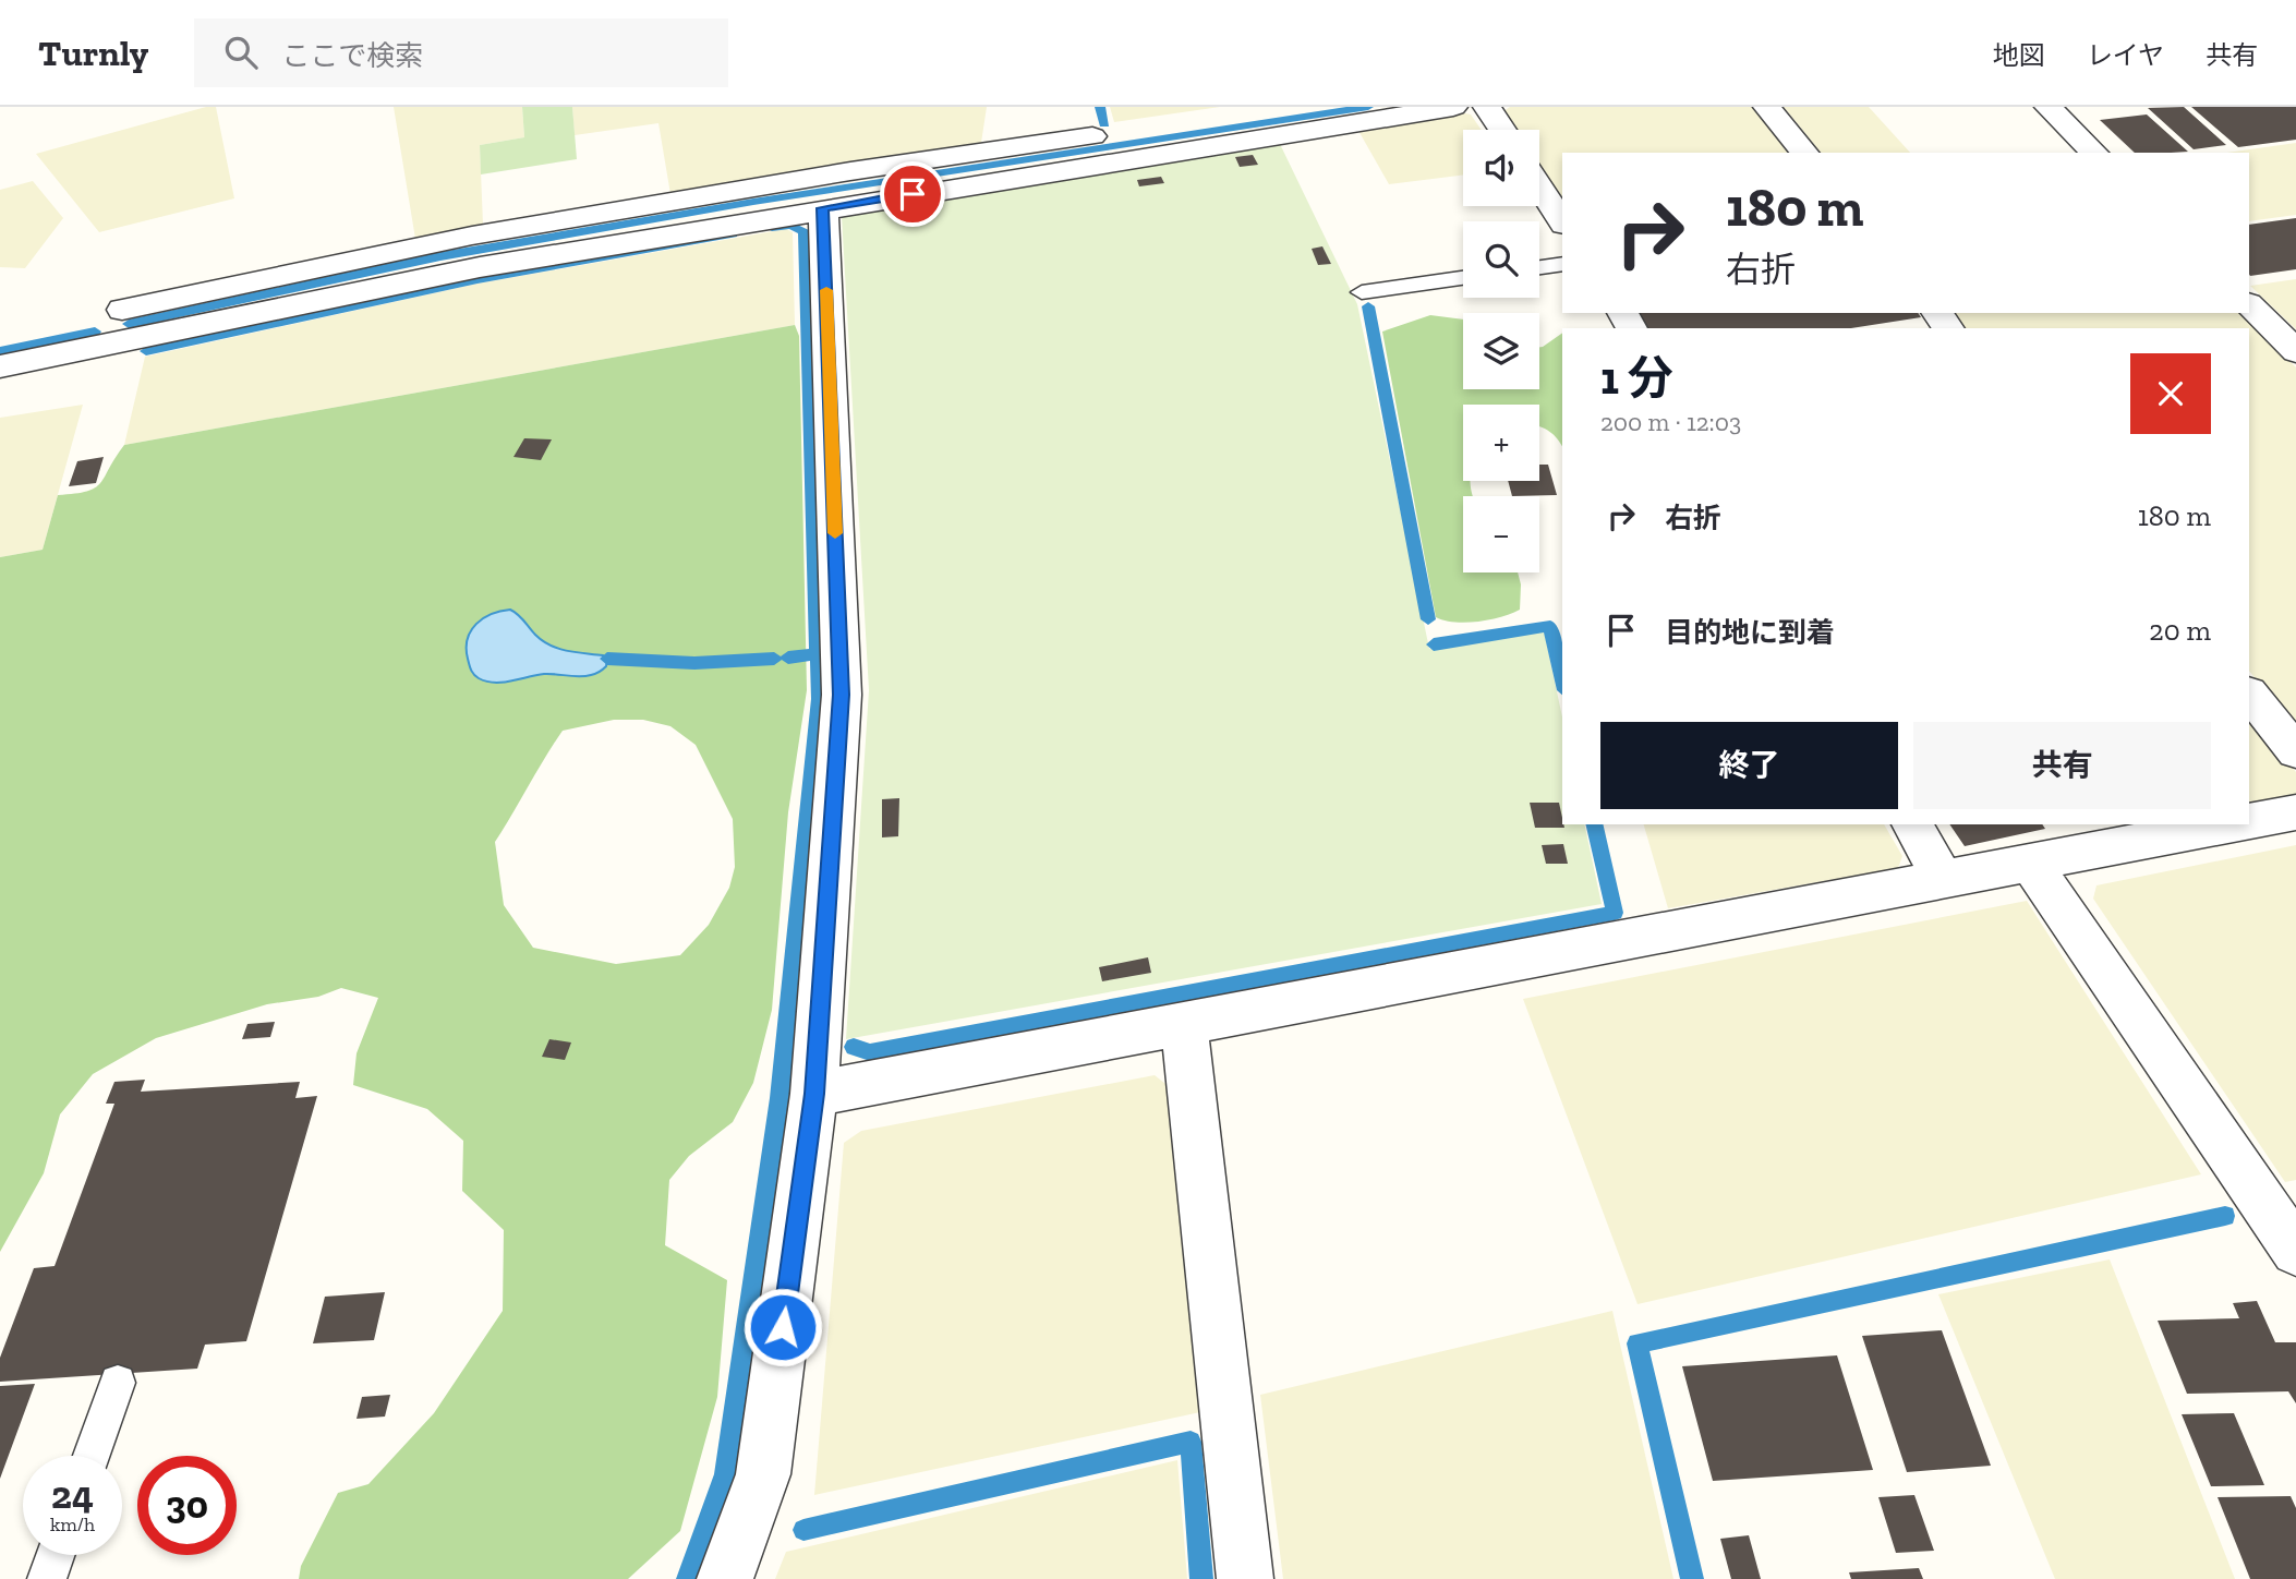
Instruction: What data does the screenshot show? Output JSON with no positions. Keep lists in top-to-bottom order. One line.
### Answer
{"page":{"header":"Turnly","search":"ここで検索","nav":["地図","レイヤ","共有"],"map_buttons":["+","−"],"turn":["180 m","右折"],"heading":["1 分","200 m · 12:03"],"list":[{"name":"右折","value":"180 m"},{"name":"目的地に到着","value":"20 m"}],"buttons":["終了","共有"],"speed":"24 km/h","limit":"30"}}
